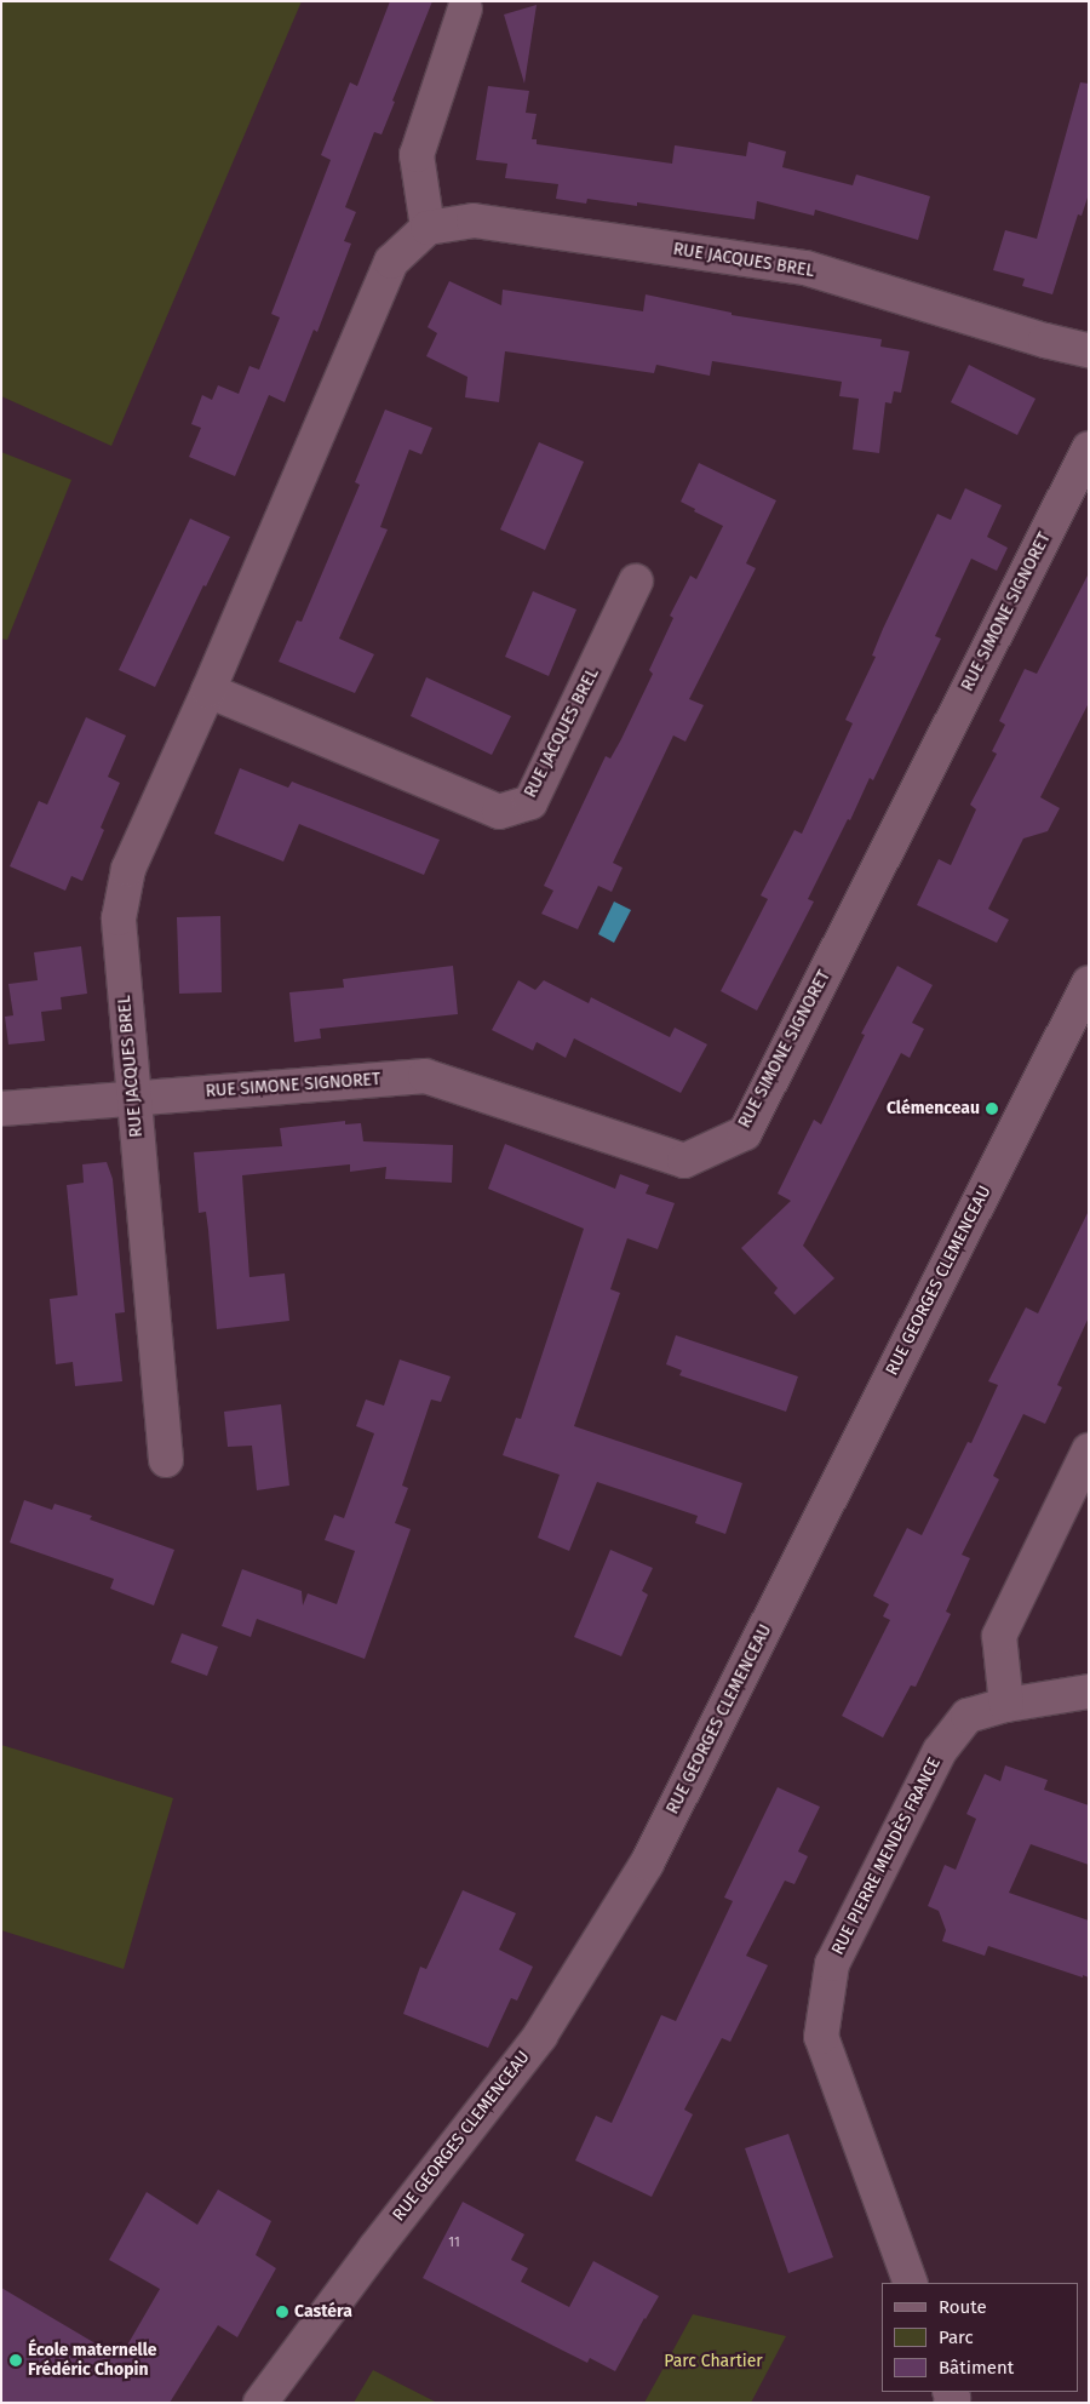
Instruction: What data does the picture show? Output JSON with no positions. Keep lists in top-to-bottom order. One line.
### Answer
{"streets":{"street":["RUE JACQUES BREL","RUE SIMONE SIGNORET","RUE GEORGES CLEMENCEAU","RUE PIERRE MENDÈS FRANCE"]},"crossings":[["RUE JACQUES BREL","RUE SIMONE SIGNORET"]],"parks":["Parc Chartier"],"places":["Clémenceau","Castéra","École maternelle Frédéric Chopin"],"house_numbers":["11"],"legend":["Route","Parc","Bâtiment"]}
